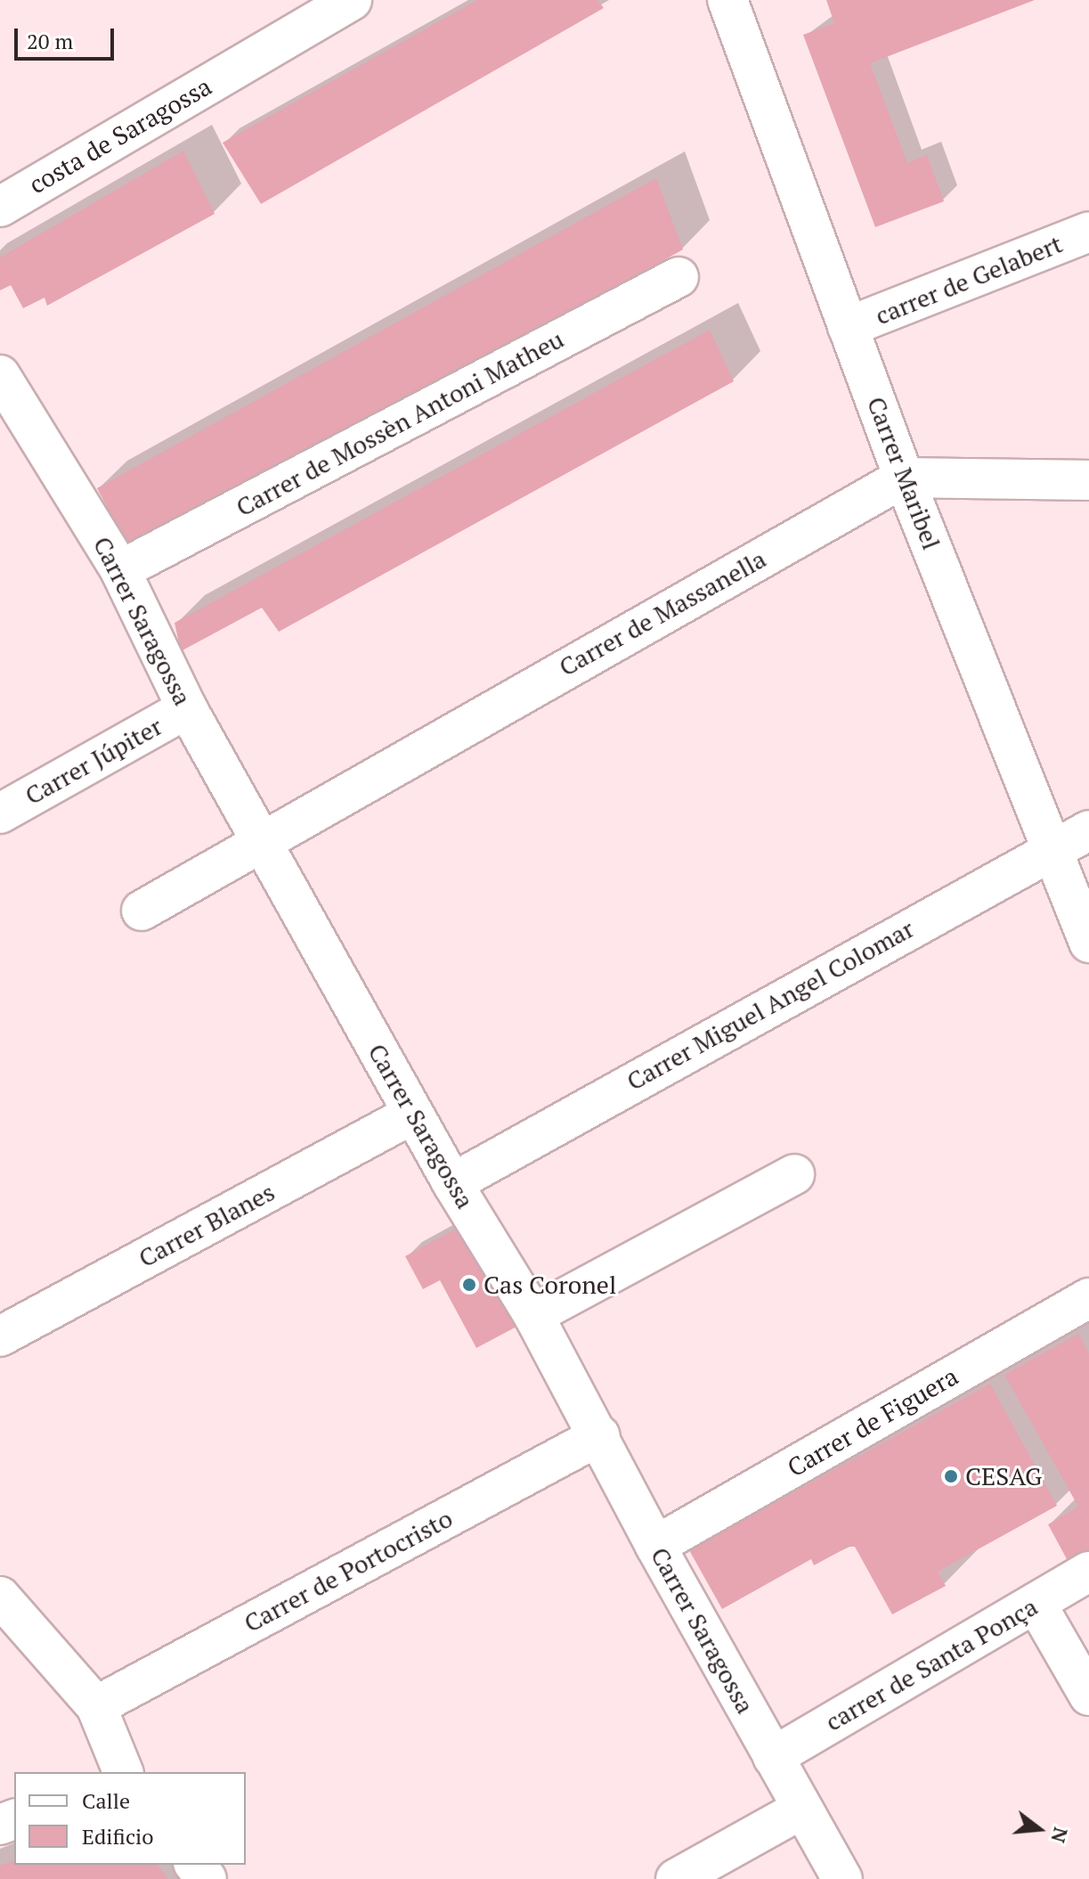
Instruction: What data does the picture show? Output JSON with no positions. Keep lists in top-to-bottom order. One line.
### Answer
{"streets":{"street":["costa de Saragossa","carrer de Gelabert","Carrer de Mossèn Antoni Matheu","Carrer Maribel","Carrer de Massanella","Carrer Saragossa","Carrer Júpiter","Carrer Miguel Angel Colomar","Carrer Blanes","Carrer de Figuera","Carrer de Portocristo","carrer de Santa Ponça"]},"crossings":[["carrer de Gelabert","Carrer Maribel"],["Carrer de Mossèn Antoni Matheu","Carrer Saragossa"],["Carrer Maribel","Carrer de Massanella"],["Carrer Maribel","Carrer Miguel Angel Colomar"],["Carrer de Massanella","Carrer Saragossa"],["Carrer Saragossa","Carrer Júpiter"],["Carrer Saragossa","Carrer Miguel Angel Colomar"],["Carrer Saragossa","Carrer Blanes"],["Carrer Saragossa","Carrer de Figuera"],["Carrer Saragossa","Carrer de Portocristo"],["Carrer Saragossa","carrer de Santa Ponça"]],"places":["Cas Coronel","CESAG"],"legend":["Calle","Edificio"],"scale_bar":"20 m","north":"right"}
